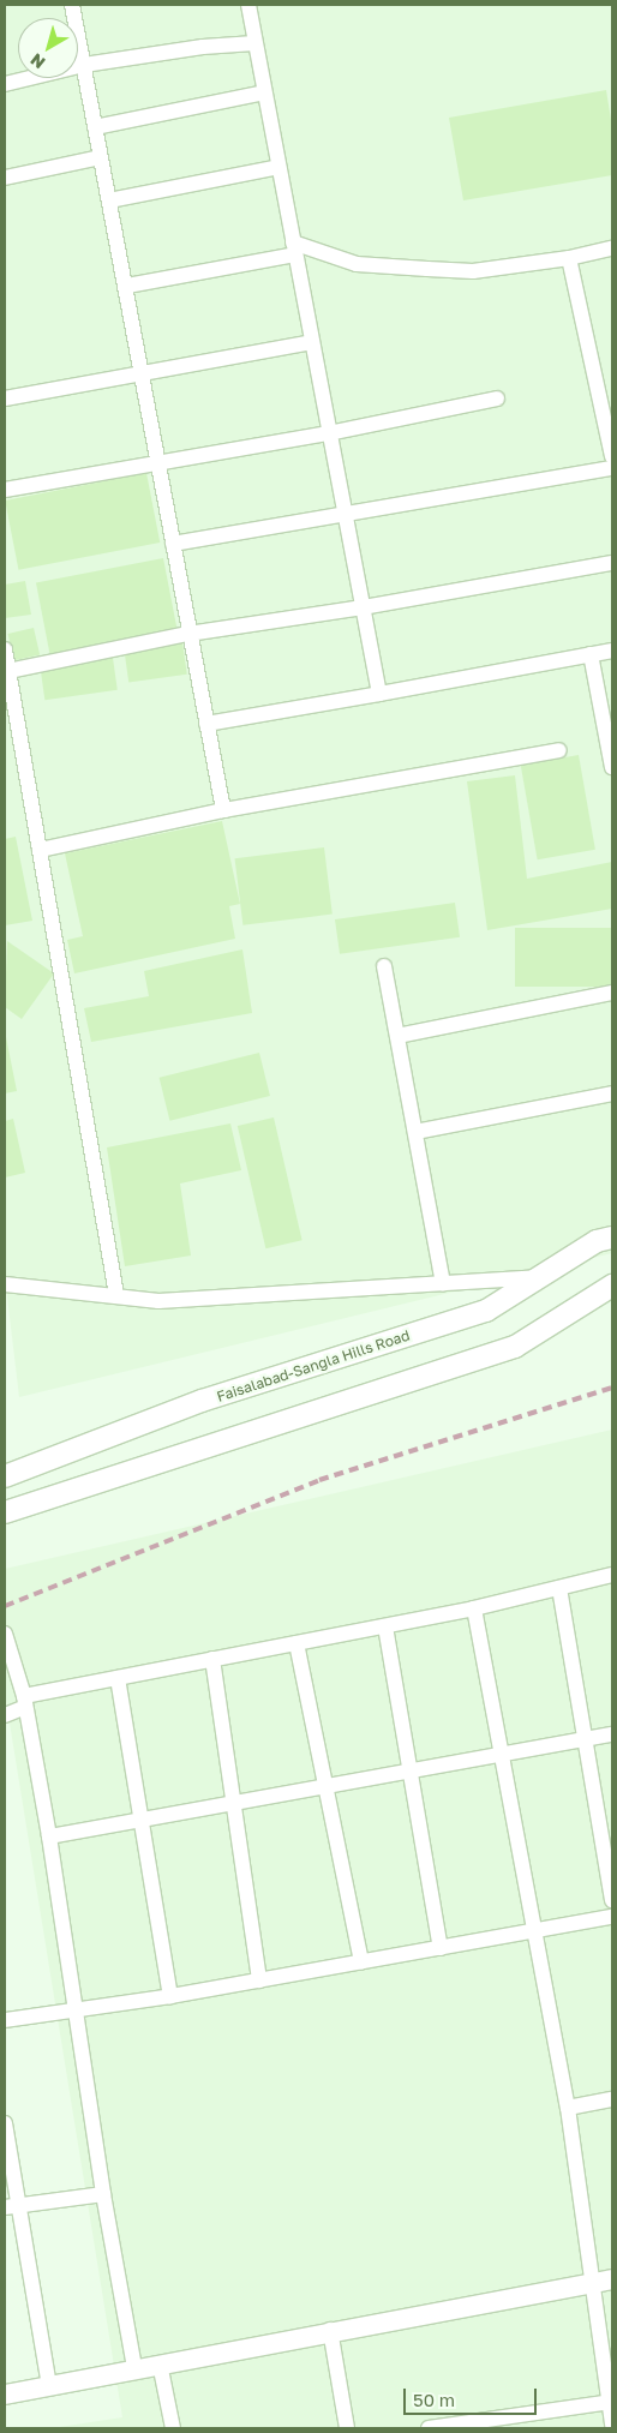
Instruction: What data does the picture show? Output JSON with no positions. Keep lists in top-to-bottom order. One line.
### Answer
{"streets":{"main road":["Faisalabad-Sangla Hills Road"]},"scale_bar":"50 m","north":"bottom left"}
